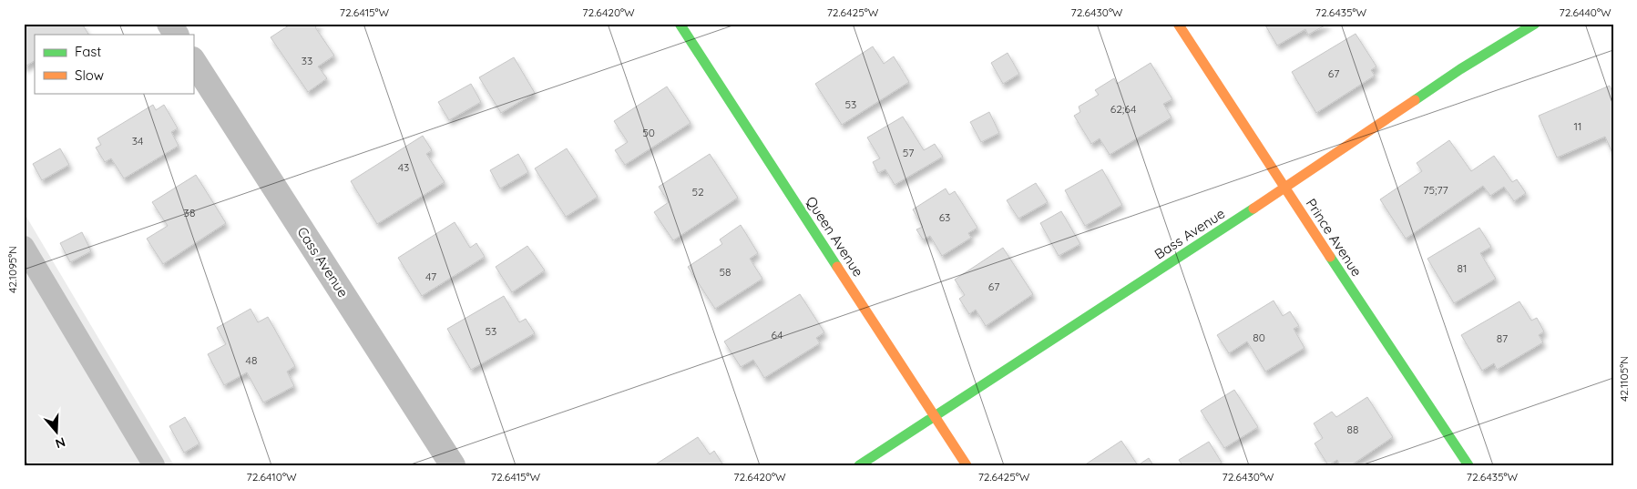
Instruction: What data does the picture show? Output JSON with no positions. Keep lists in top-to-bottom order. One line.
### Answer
{"streets":{"street":["Bass Avenue","Queen Avenue","Prince Avenue","Cass Avenue"]},"crossings":[["Bass Avenue","Queen Avenue"],["Bass Avenue","Prince Avenue"]],"house_numbers":["33","67","53","62;64","11","50","34","57","43","75;77","52","38","63","81","58","47","67","53","64","80","87","48","88"],"legend":["Fast","Slow"],"north":"bottom","coordinates":["72.6415°W","72.6420°W","72.6425°W","72.6430°W","72.6435°W","72.6440°W","42.1095°N","42.1105°N","72.6410°W"]}
